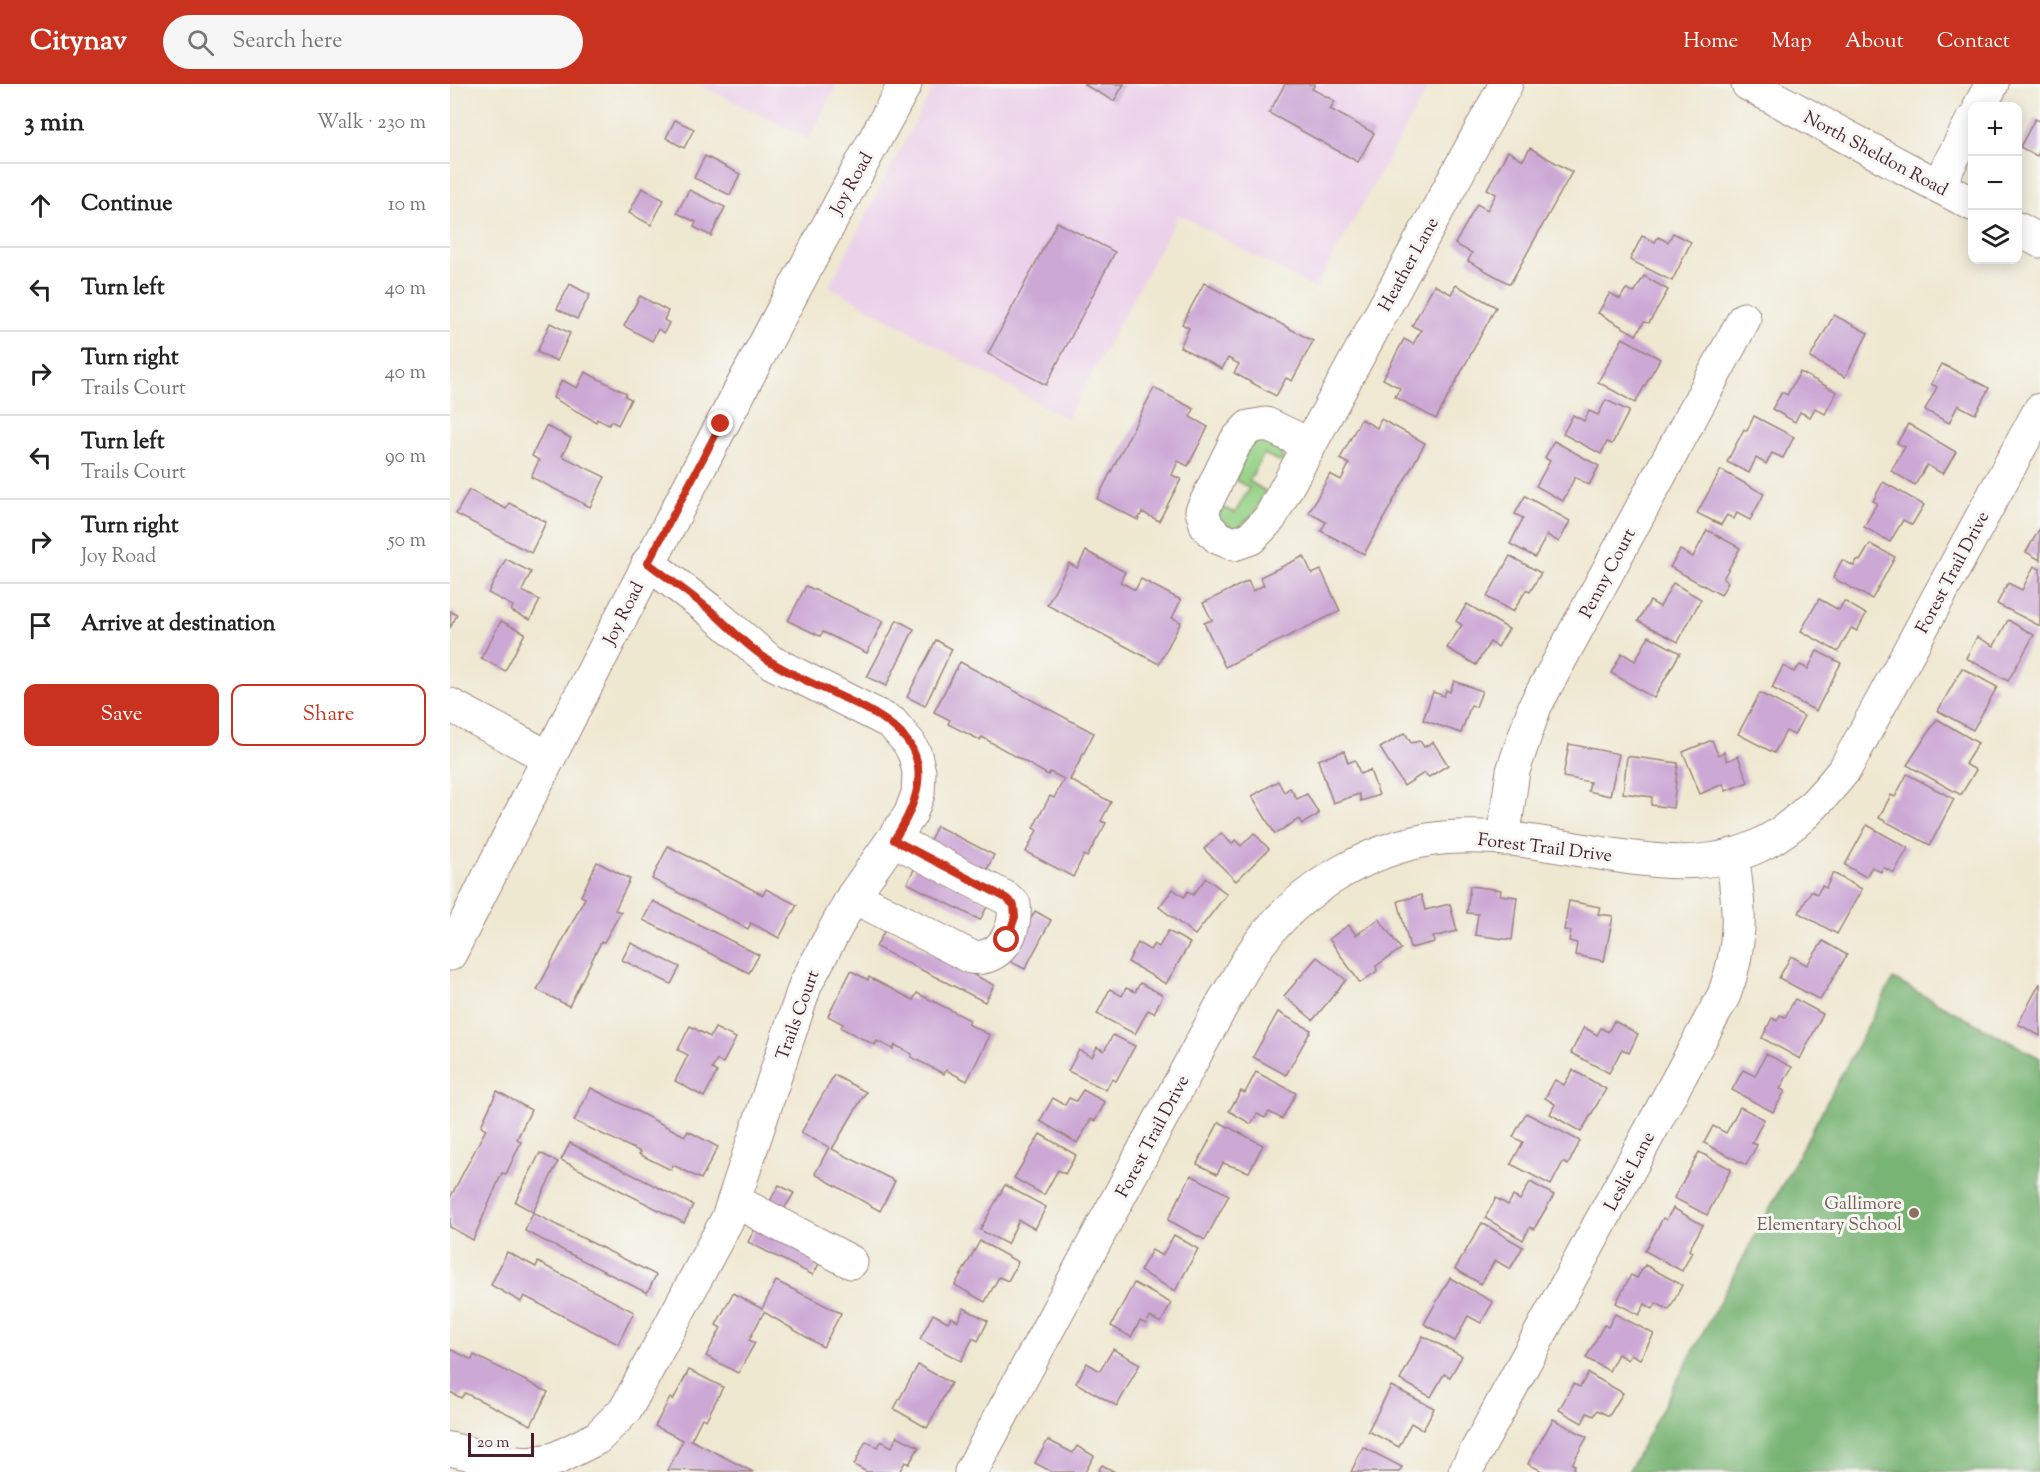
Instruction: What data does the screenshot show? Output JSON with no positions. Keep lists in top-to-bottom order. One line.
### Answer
{"streets":{"street":["North Sheldon Road","Joy Road","Heather Lane","Forest Trail Drive","Penny Court","Trails Court","Leslie Lane"]},"crossings":[["Joy Road","Trails Court"],["Forest Trail Drive","Penny Court"],["Forest Trail Drive","Leslie Lane"]],"places":["Gallimore Elementary School"],"scale_bar":"20 m","page":{"header":"Citynav","search":"Search here","nav":["Home","Map","About","Contact"],"heading":["3 min","Walk · 230 m"],"map_buttons":["+","−"],"list":[["Continue","10 m"],["Turn left","40 m"],["Turn right","Trails Court","40 m"],["Turn left","Trails Court","90 m"],["Turn right","Joy Road","50 m"],"Arrive at destination"],"buttons":["Save","Share"],"scale":"20 m"}}
